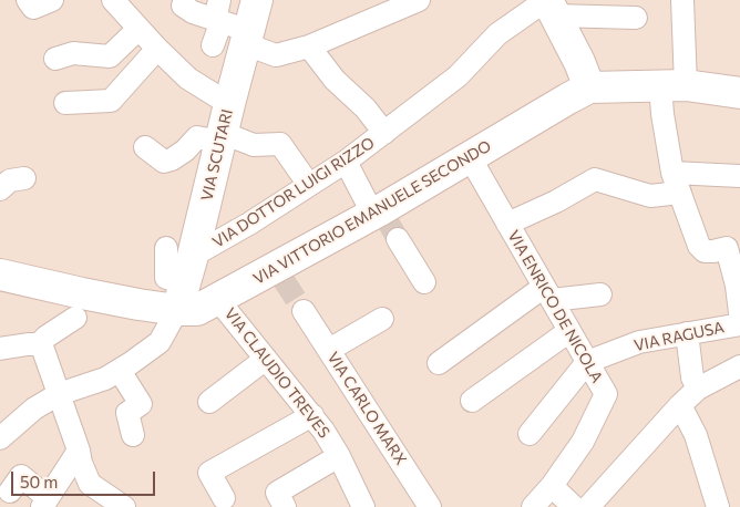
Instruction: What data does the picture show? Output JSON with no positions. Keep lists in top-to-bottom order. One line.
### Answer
{"streets":{"street":["VIA SCUTARI","VIA DOTTOR LUIGI RIZZO","VIA VITTORIO EMANUELE SECONDO","VIA ENRICO DE NICOLA","VIA RAGUSA","VIA CLAUDIO TREVES","VIA CARLO MARX"]},"crossings":[["VIA SCUTARI","VIA DOTTOR LUIGI RIZZO"],["VIA SCUTARI","VIA VITTORIO EMANUELE SECONDO"],["VIA DOTTOR LUIGI RIZZO","VIA VITTORIO EMANUELE SECONDO"],["VIA VITTORIO EMANUELE SECONDO","VIA ENRICO DE NICOLA"],["VIA VITTORIO EMANUELE SECONDO","VIA CLAUDIO TREVES"],["VIA ENRICO DE NICOLA","VIA RAGUSA"]],"scale_bar":"50 m"}
